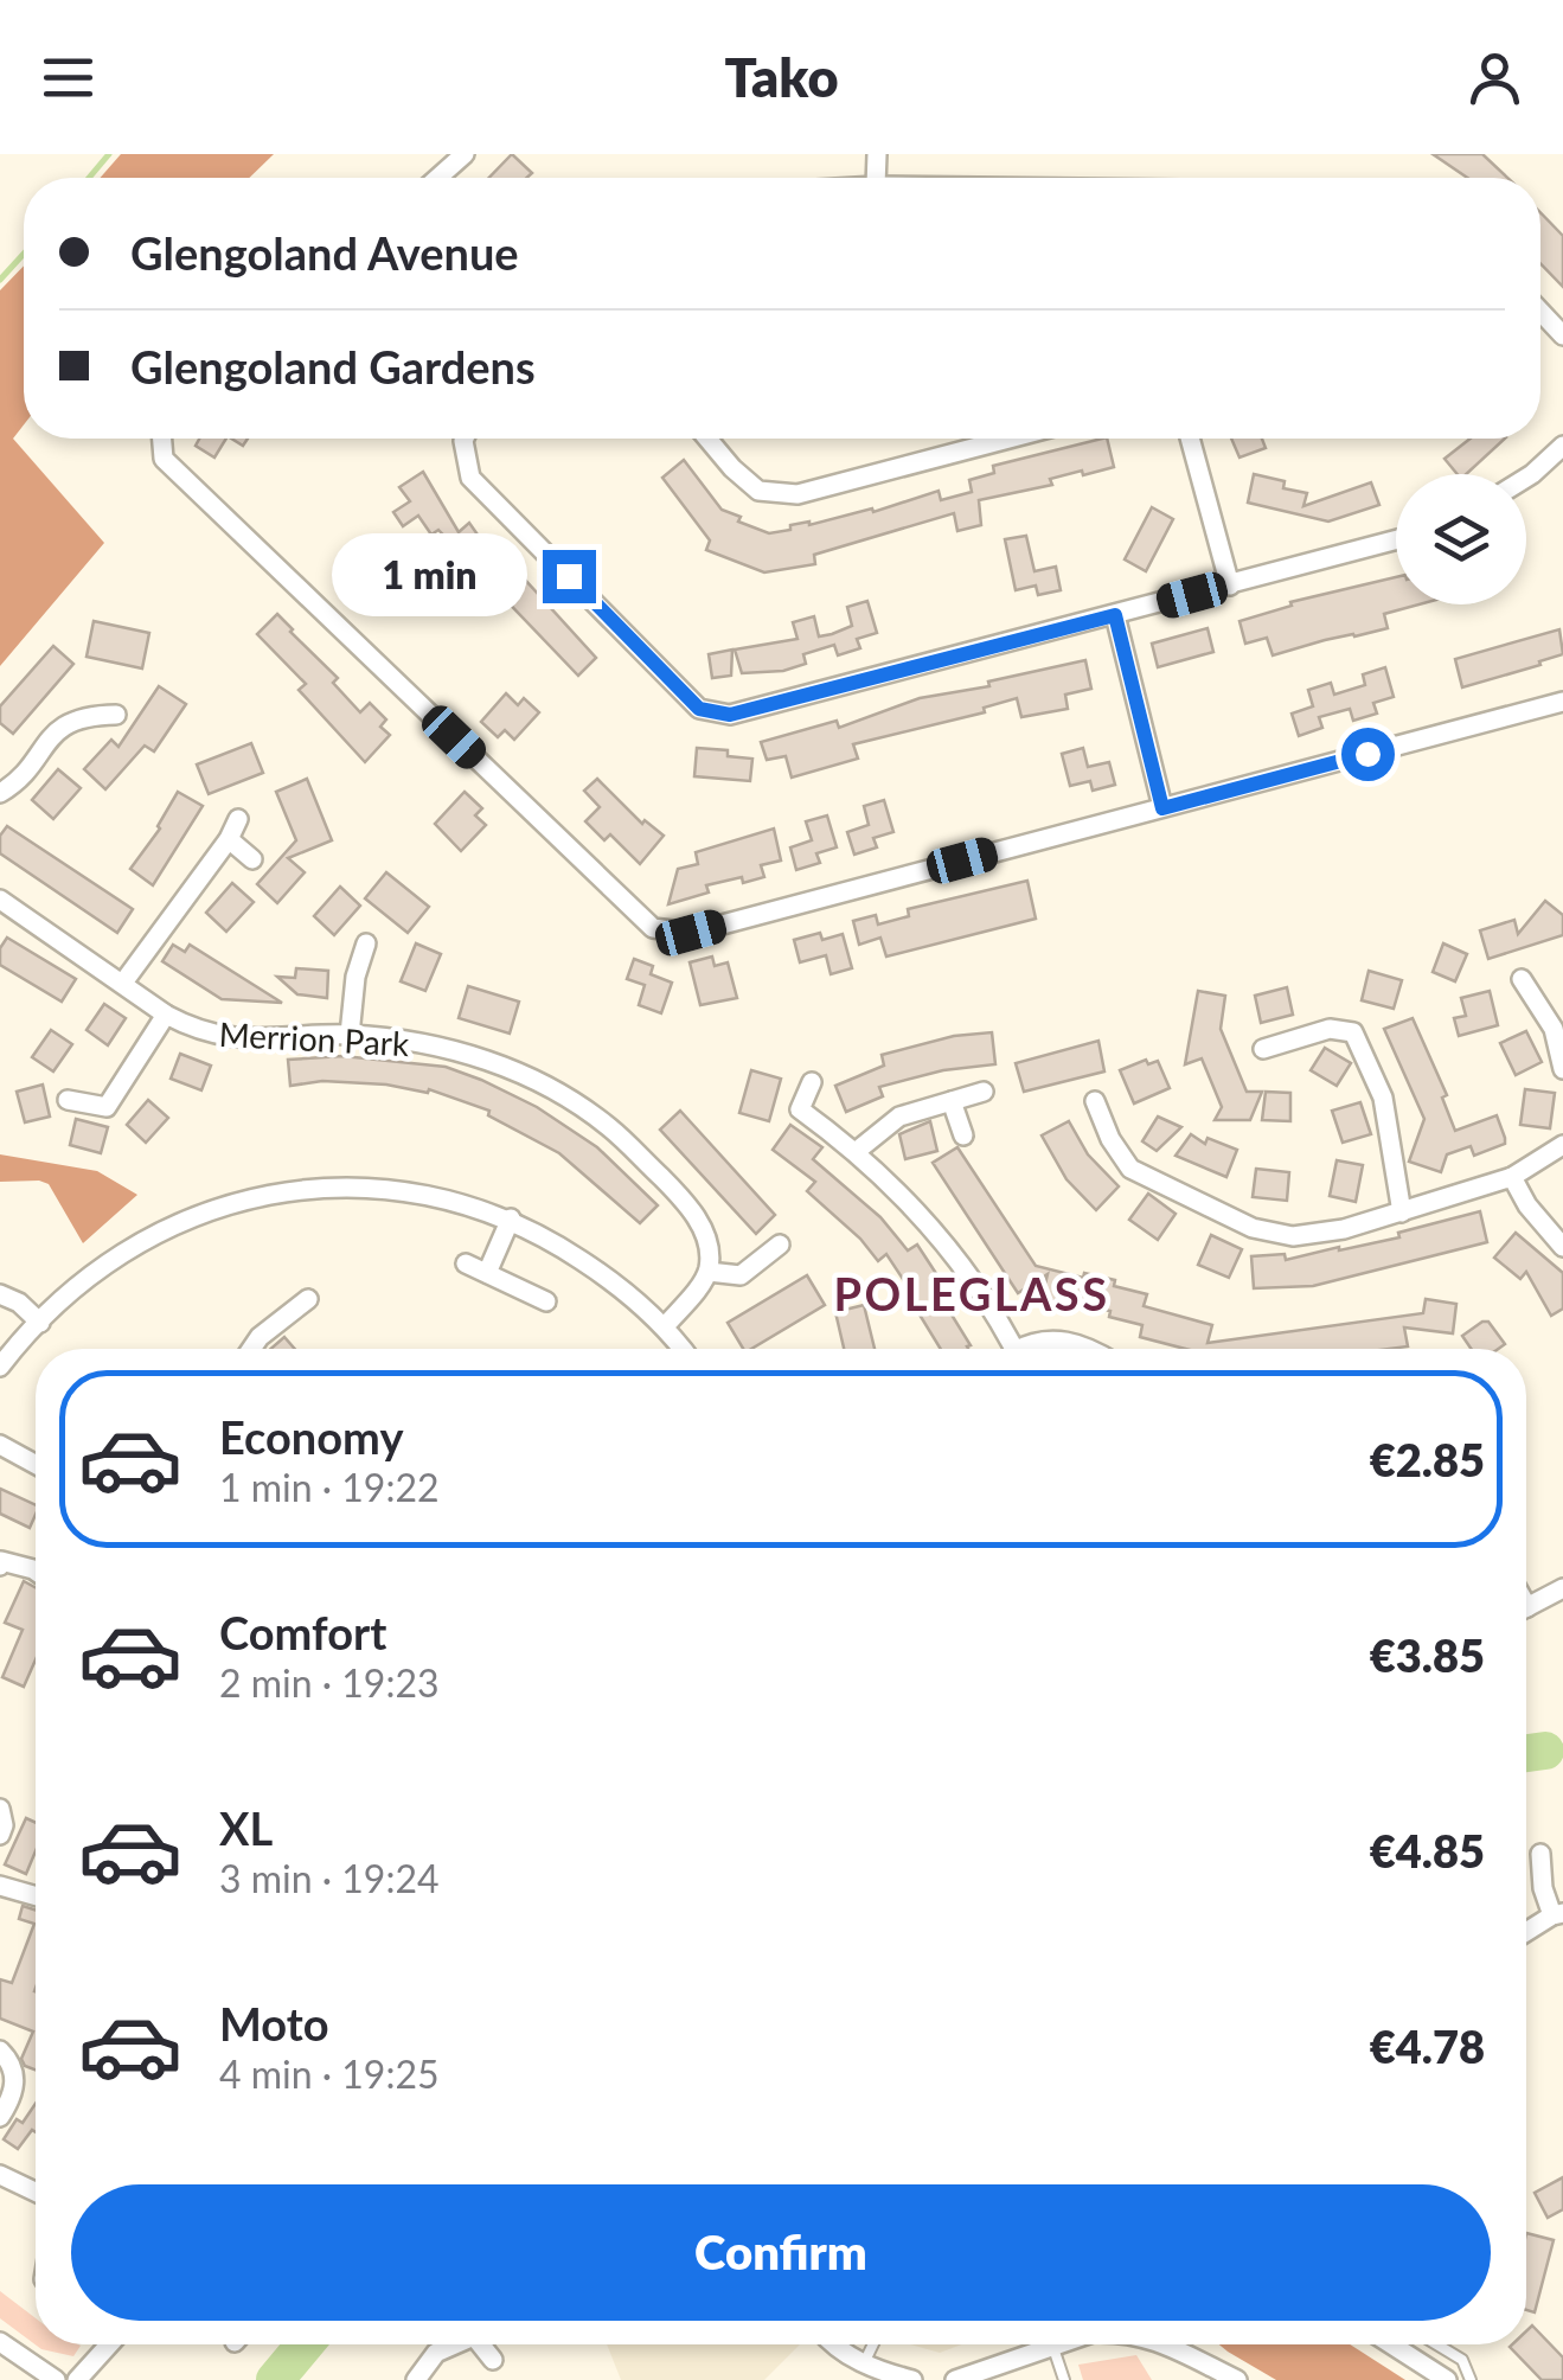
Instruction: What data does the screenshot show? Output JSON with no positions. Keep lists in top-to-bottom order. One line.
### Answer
{"streets":{"street":["Merrion Park"]},"districts":["POLEGLASS"],"page":{"header":"Tako","banner":["Glengoland Avenue","Glengoland Gardens"],"bubble":"1 min","list":[{"name":"Economy","note":"1 min · 19:22","value":"€2.85"},{"name":"Comfort","note":"2 min · 19:23","value":"€3.85"},{"name":"XL","note":"3 min · 19:24","value":"€4.85"},{"name":"Moto","note":"4 min · 19:25","value":"€4.78"}],"buttons":"Confirm"}}
